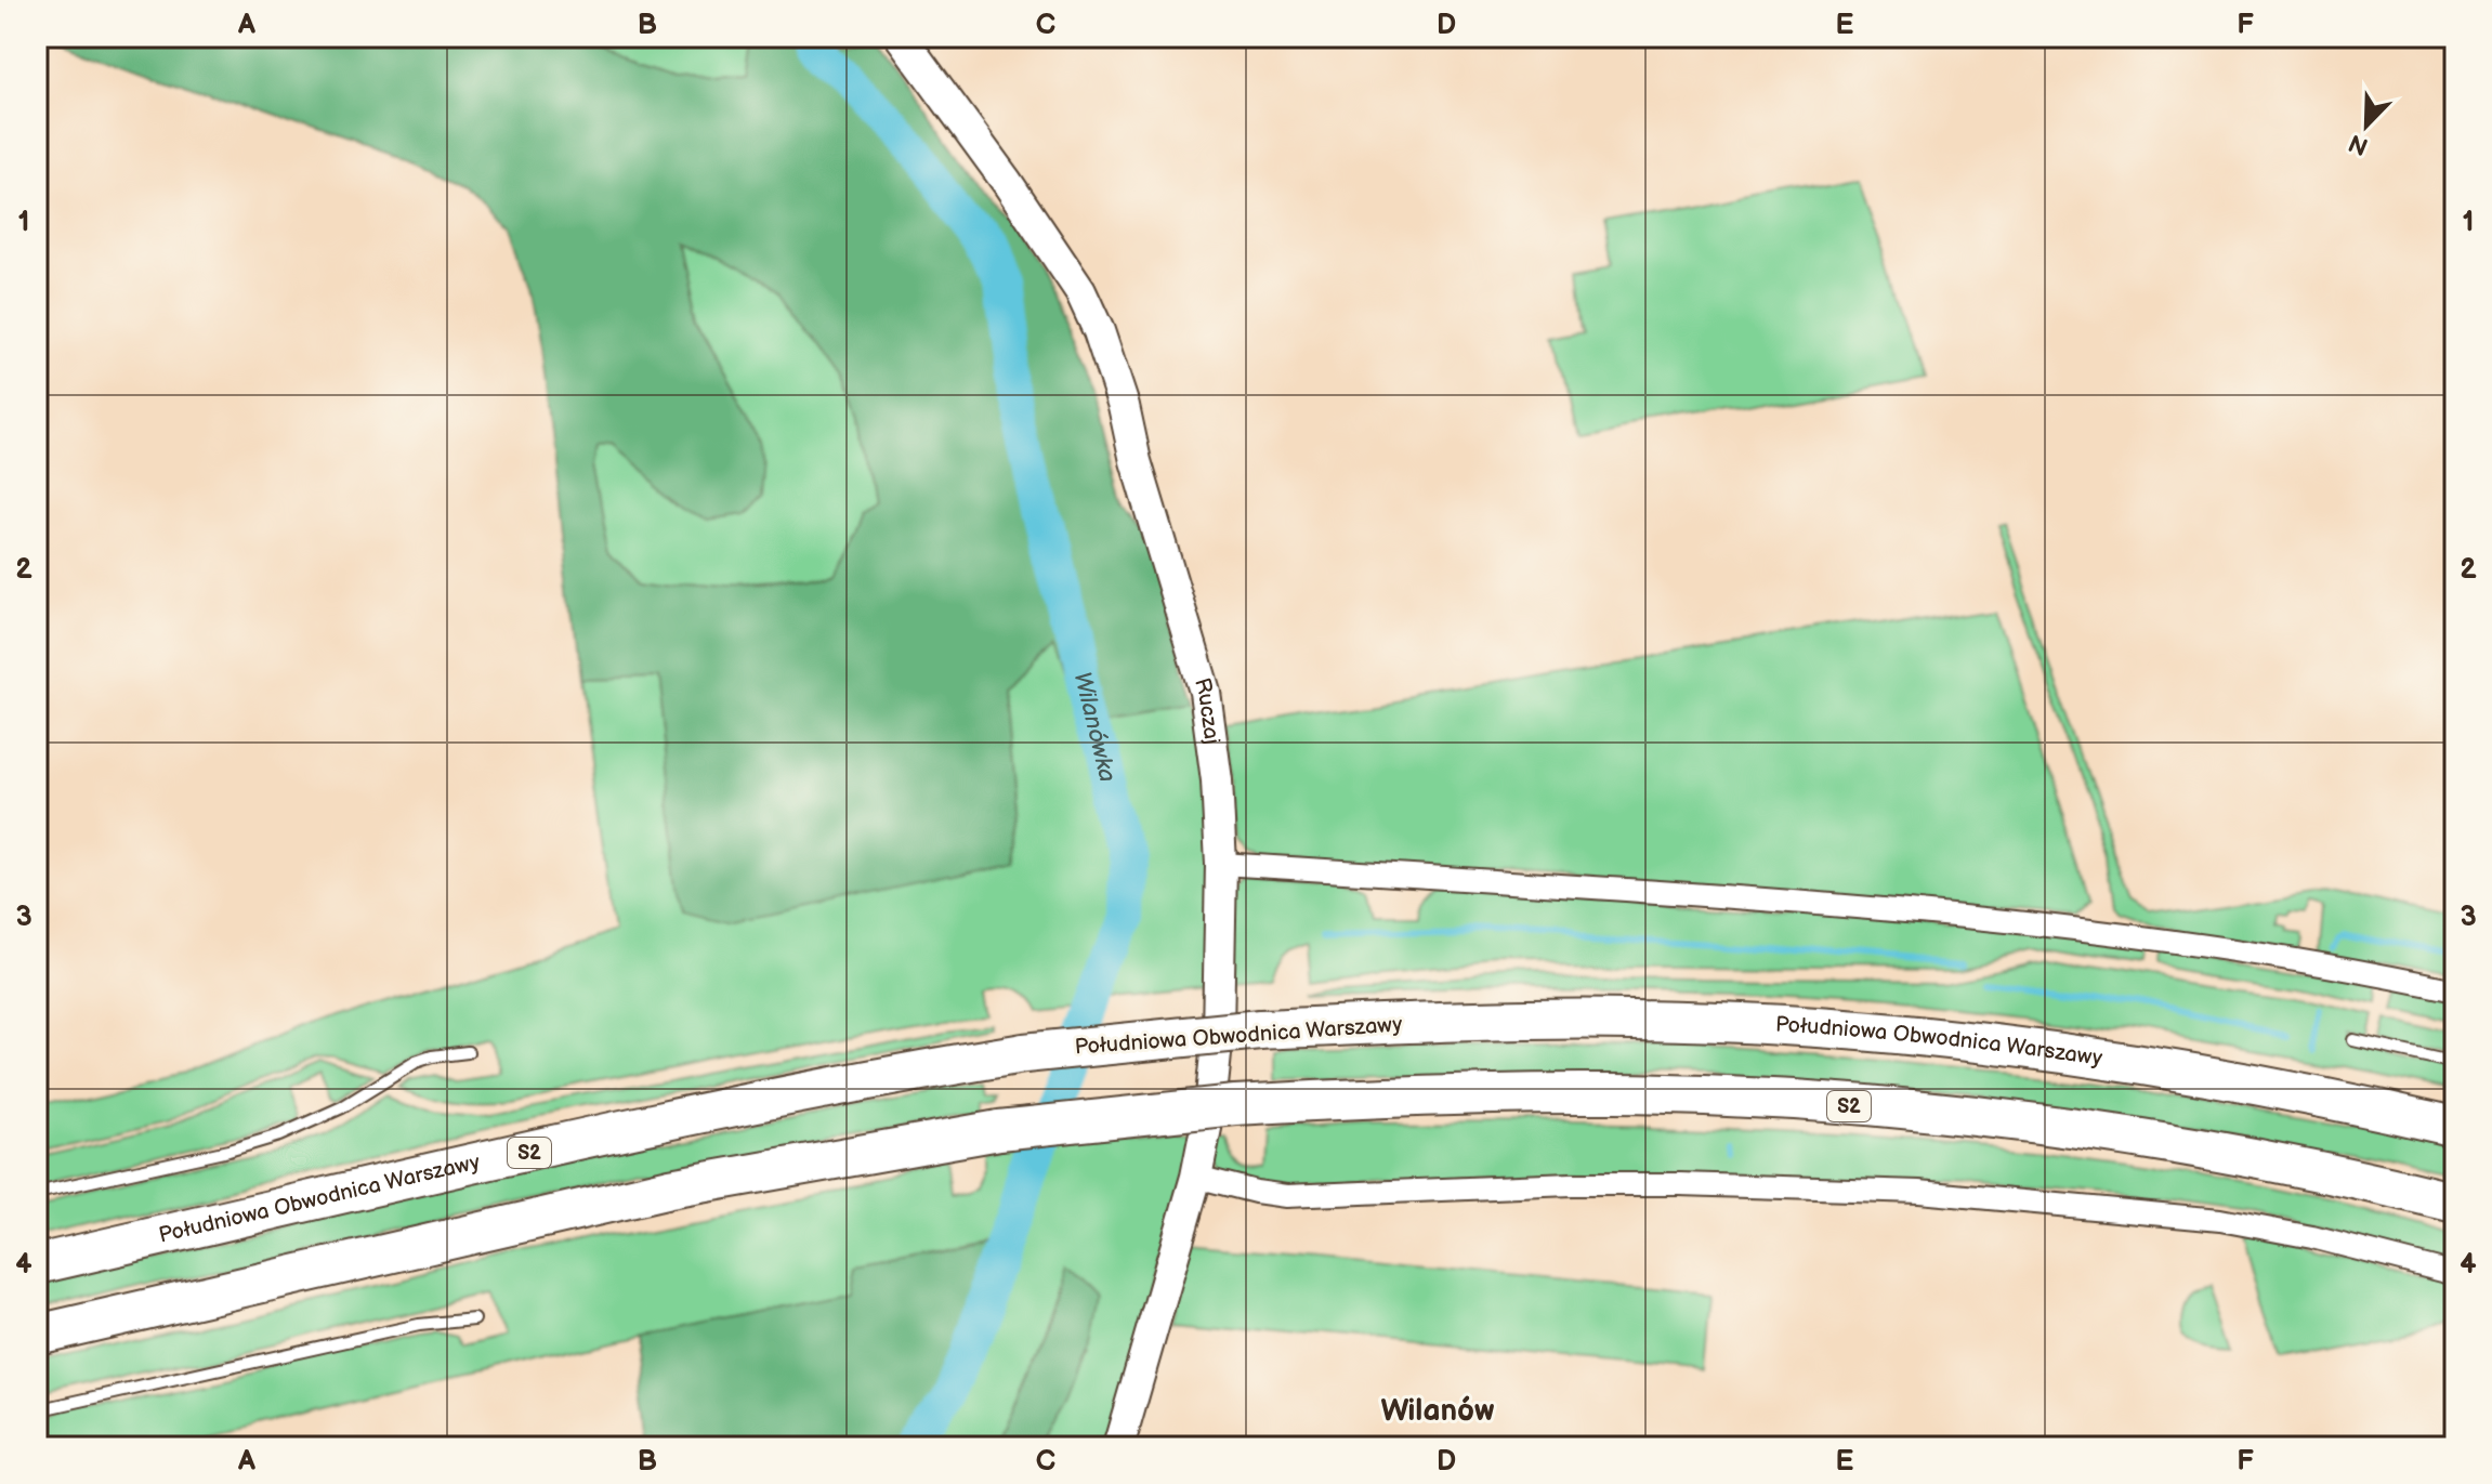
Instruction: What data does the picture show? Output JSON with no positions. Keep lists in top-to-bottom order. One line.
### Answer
{"streets":{"highway":["Południowa Obwodnica Warszawy","S2"],"street":["Ruczaj"]},"districts":["Wilanów"],"water":["Wilanówka"],"north":"bottom left","grid":{"columns":["A","B","C","D","E","F"],"rows":["1","2","3","4"]}}
